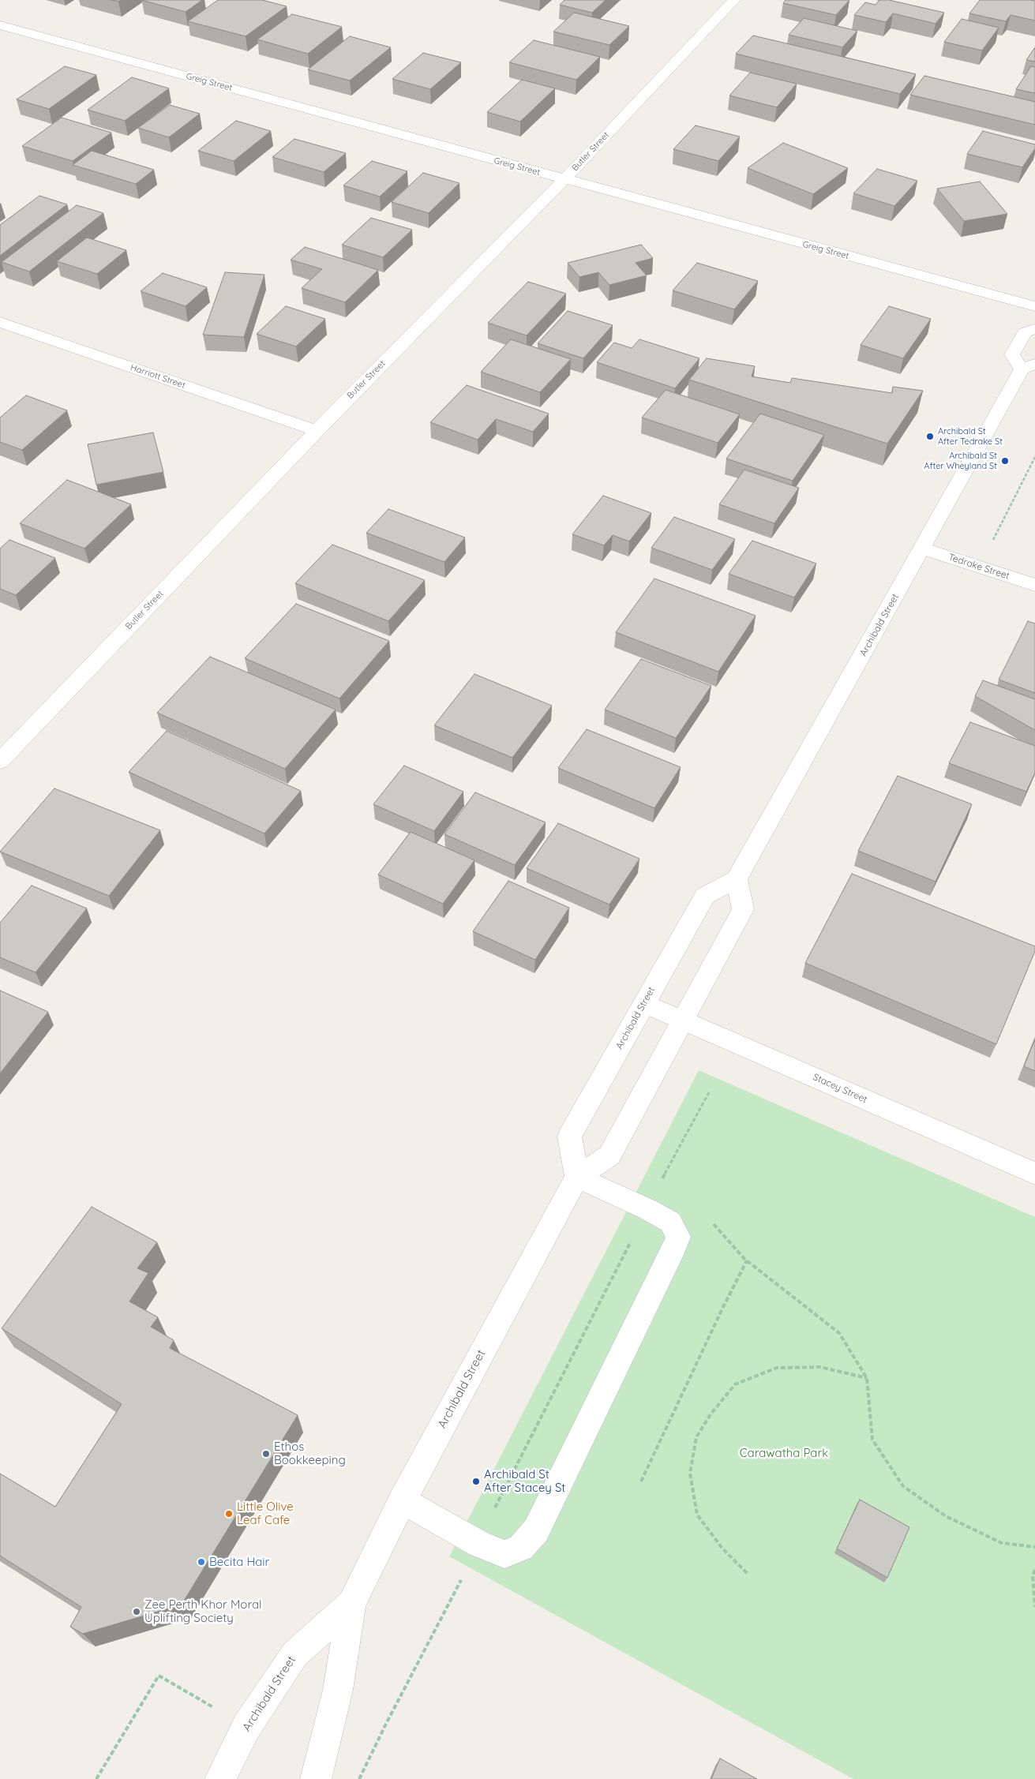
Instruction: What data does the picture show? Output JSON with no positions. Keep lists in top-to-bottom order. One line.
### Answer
{"streets":{"street":["Greig Street","Butler Street","Harriott Street","Tedrake Street","Archibald Street","Stacey Street"]},"crossings":[["Greig Street","Butler Street"],["Butler Street","Harriott Street"],["Tedrake Street","Archibald Street"],["Archibald Street","Stacey Street"]],"parks":["Carawatha Park"],"places":["Archibald St After Tedrake St","Archibald St After Wheyland St","Ethos Bookkeeping","Archibald St After Stacey St","Little Olive Leaf Cafe","Becita Hair","Zee Perth Khor Moral Uplifting Society"]}
